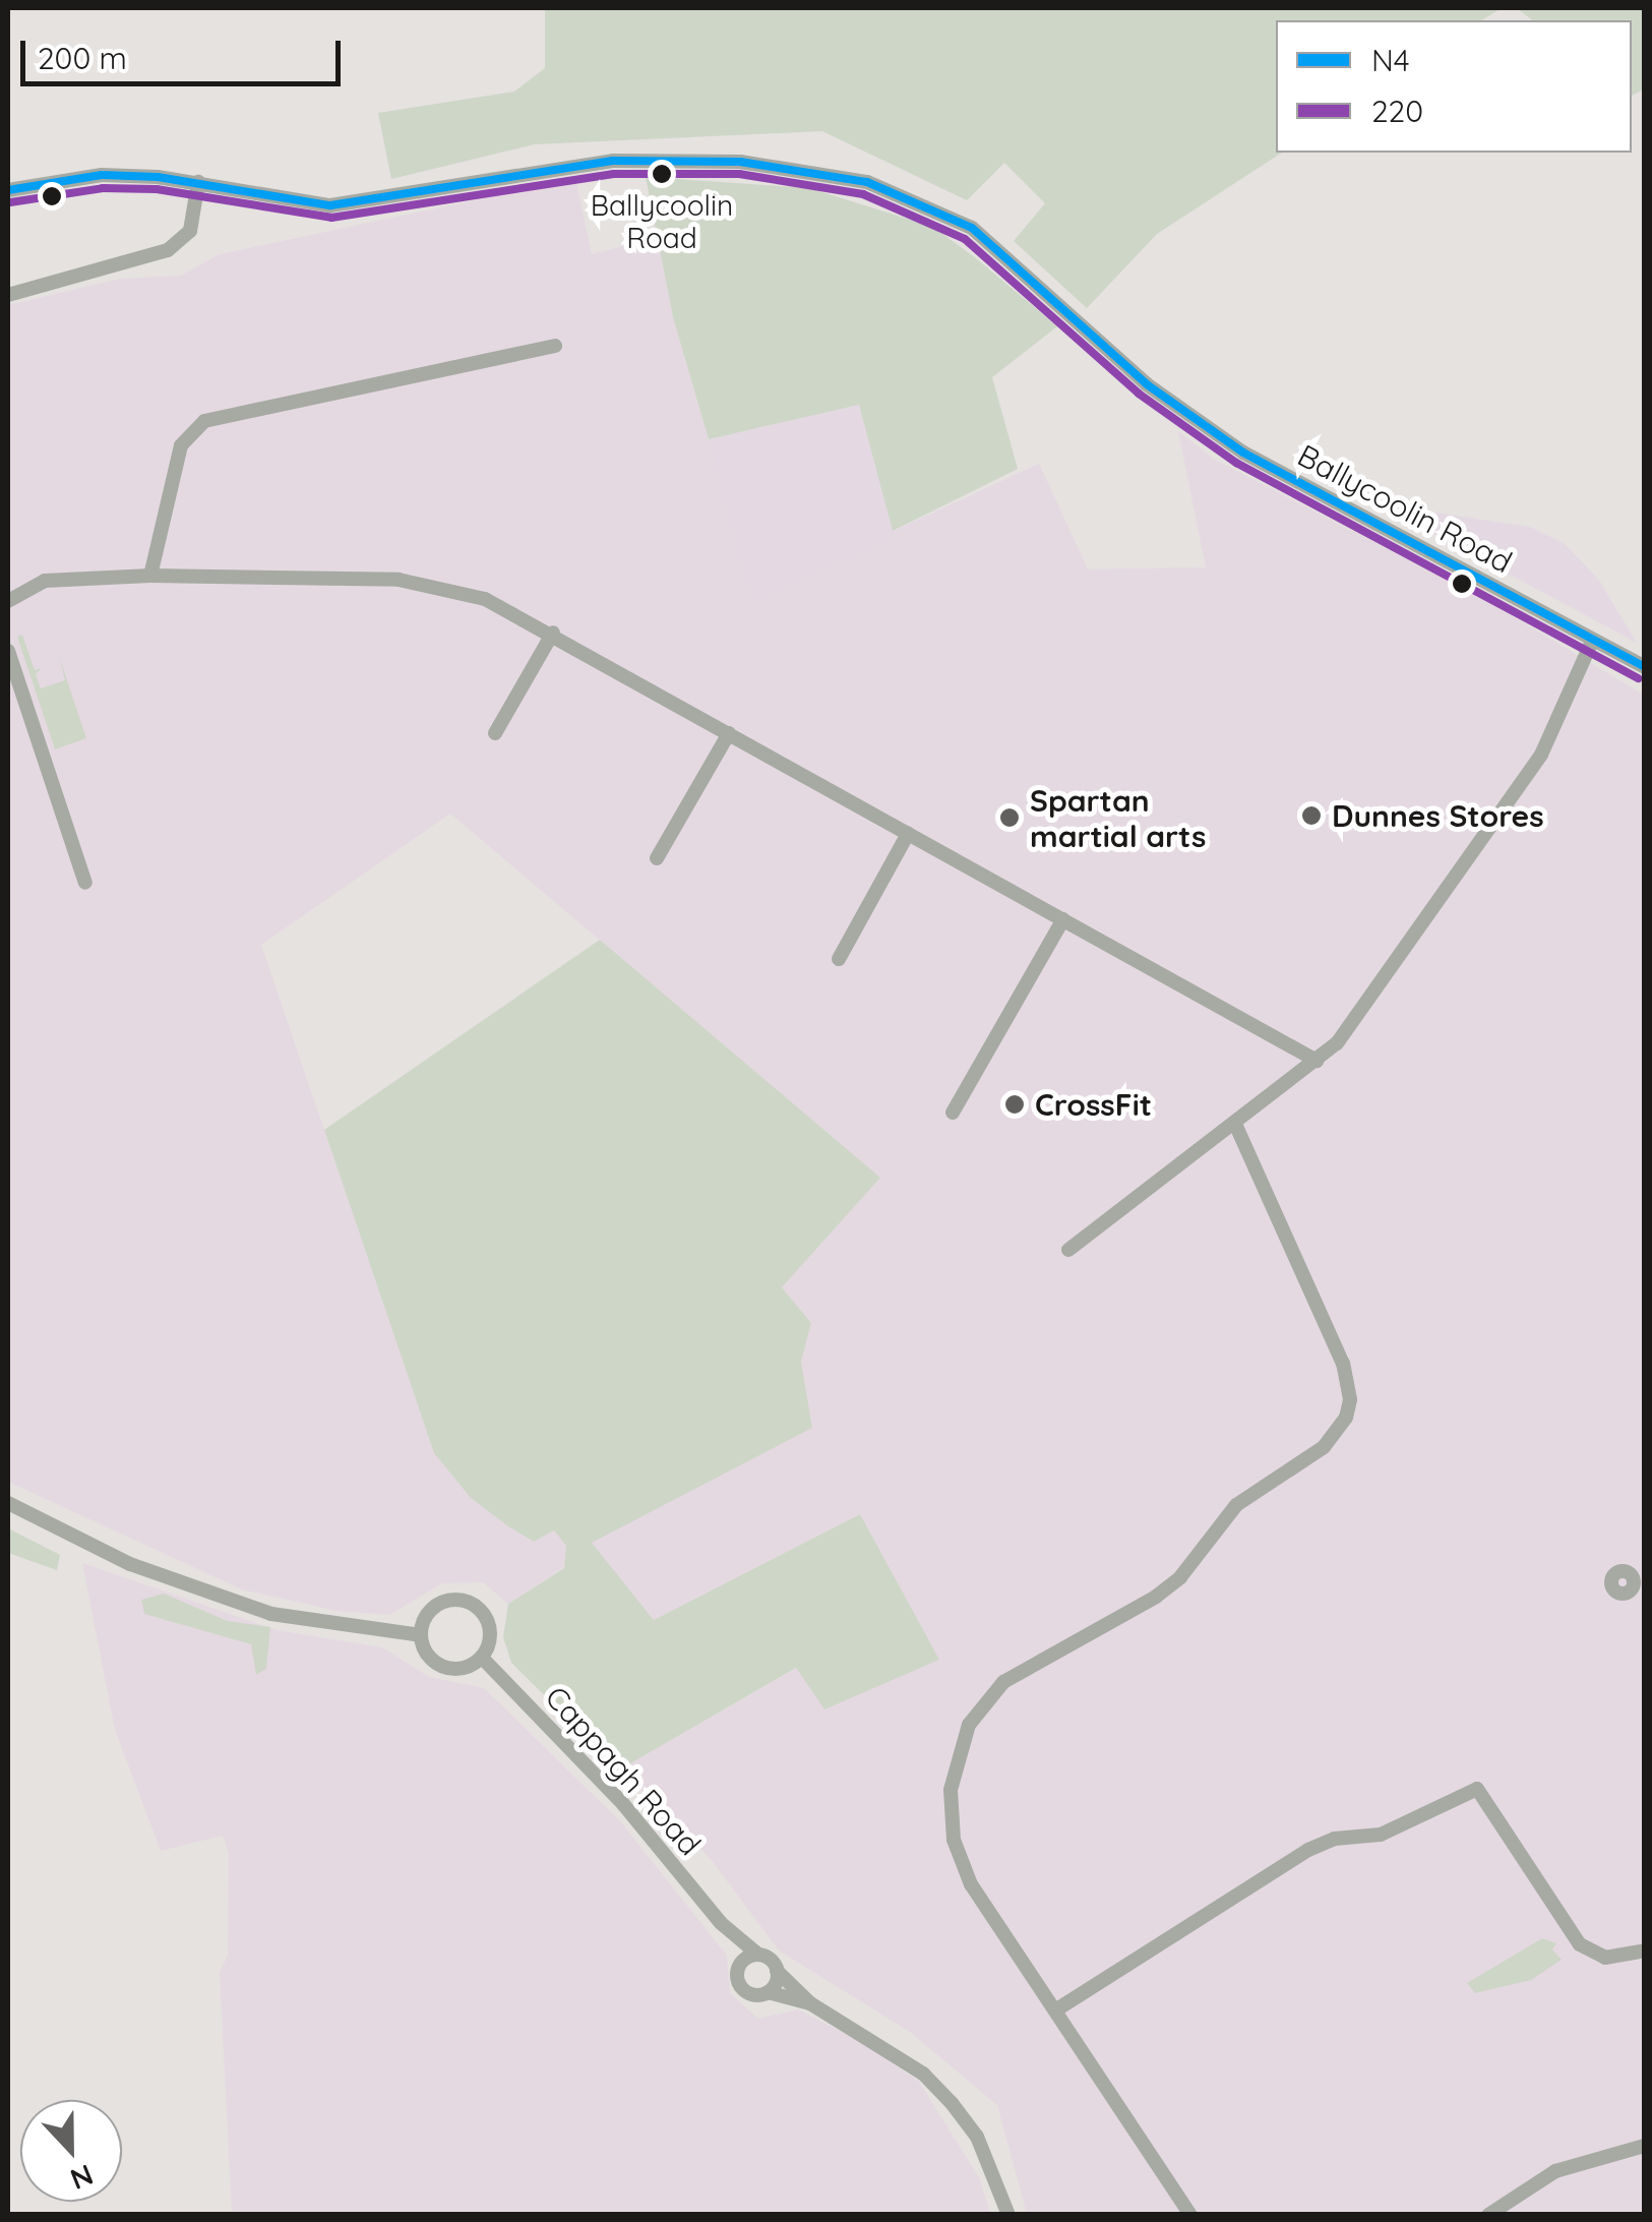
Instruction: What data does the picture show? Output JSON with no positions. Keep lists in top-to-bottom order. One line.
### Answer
{"streets":{"street":["Ballycoolin Road","Cappagh Road"]},"places":["Ballycoolin Road","Dunnes Stores","Spartan martial arts","CrossFit"],"lines":["transit line N4","transit line 220"],"legend":["N4","220"],"scale_bar":"200 m","north":"bottom"}
